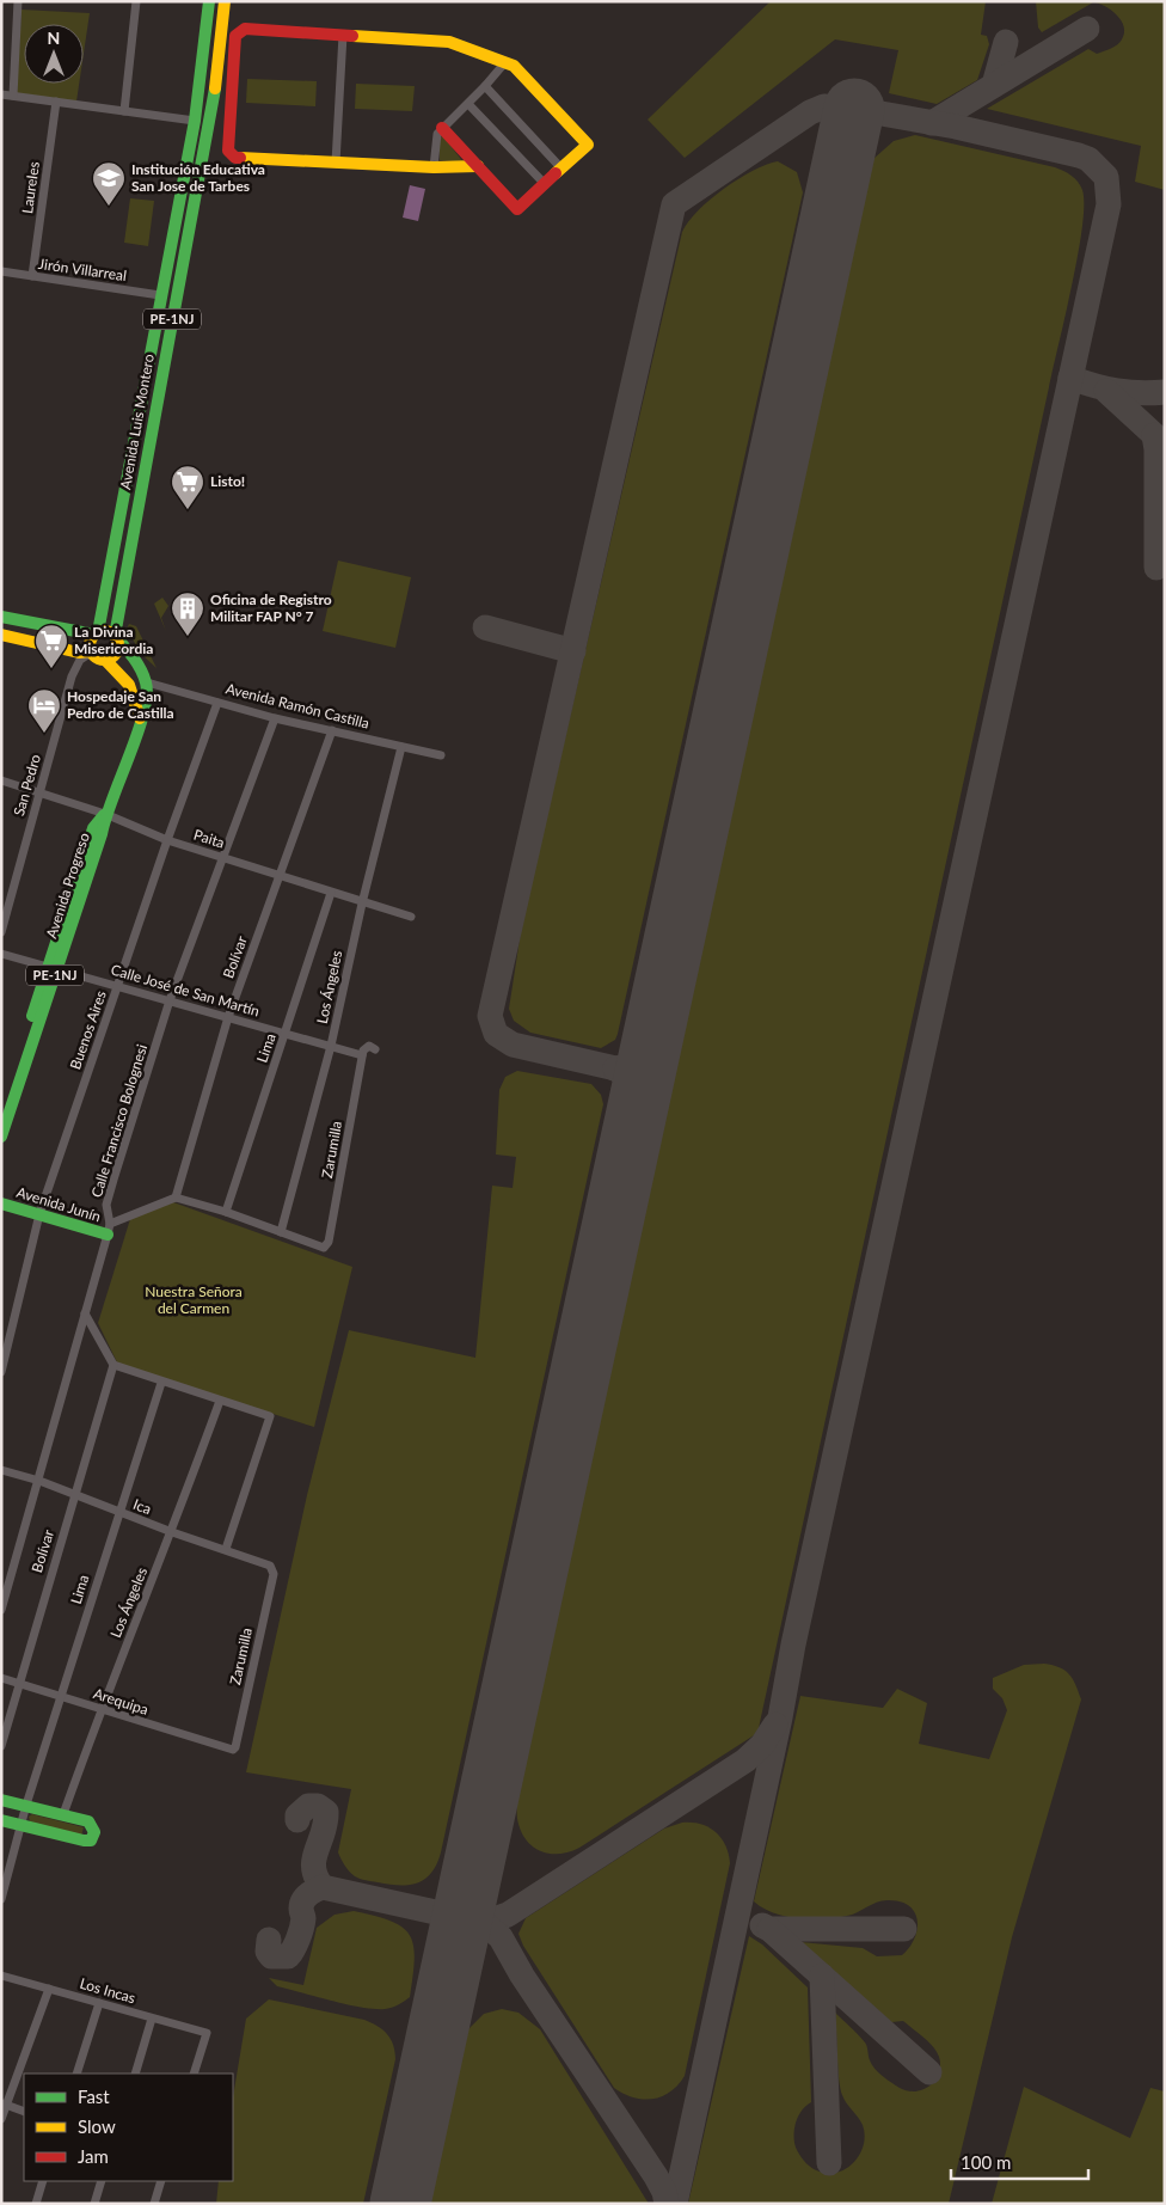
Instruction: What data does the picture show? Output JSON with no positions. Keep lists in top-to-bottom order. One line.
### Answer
{"streets":{"main road":["PE-1NJ","Avenida Luis Montero","Avenida Progreso","Avenida Junín"],"street":["Laureles","Jirón Villarreal","Avenida Ramón Castilla","San Pedro","Paita","Bolívar","Los Ángeles","Calle José de San Martín","Buenos Aires","Lima","Calle Francisco Bolognesi","Zarumilla","Ica","Arequipa","Los Incas"]},"crossings":[["Laureles","Jirón Villarreal"],["Jirón Villarreal","Avenida Luis Montero"],["PE-1NJ","Avenida Luis Montero"],["PE-1NJ","San Pedro"],["Avenida Luis Montero","San Pedro"],["Avenida Ramón Castilla","Avenida Progreso"],["Avenida Ramón Castilla","Bolívar"],["Avenida Ramón Castilla","Los Ángeles"],["Avenida Ramón Castilla","Buenos Aires"],["Avenida Ramón Castilla","Calle Francisco Bolognesi"],["San Pedro","Paita"],["Paita","Avenida Progreso"],["Paita","Bolívar"],["Paita","Los Ángeles"],["Paita","Buenos Aires"],["Paita","Lima"],["Paita","Calle Francisco Bolognesi"],["Avenida Progreso","Calle José de San Martín"],["Bolívar","Calle José de San Martín"],["Bolívar","Ica"],["Bolívar","Arequipa"],["Los Ángeles","Calle José de San Martín"],["Los Ángeles","Zarumilla"],["Los Ángeles","Ica"],["Los Ángeles","Arequipa"],["Calle José de San Martín","Buenos Aires"],["Calle José de San Martín","Lima"],["Calle José de San Martín","Calle Francisco Bolognesi"],["Calle José de San Martín","Zarumilla"],["Buenos Aires","Avenida Junín"],["Lima","Ica"],["Lima","Arequipa"],["Calle Francisco Bolognesi","Avenida Junín"],["Calle Francisco Bolognesi","Ica"],["Zarumilla","Ica"],["Zarumilla","Arequipa"]],"parks":["Nuestra Señora del Carmen"],"places":{"school or university":["Institución Educativa San Jose de Tarbes"],"supermarket":["Listo!","La Divina Misericordia"],"building":["Oficina de Registro Militar FAP N° 7"],"hotel":["Hospedaje San Pedro de Castilla"]},"legend":["Fast","Slow","Jam"],"scale_bar":"100 m","north":"top"}
